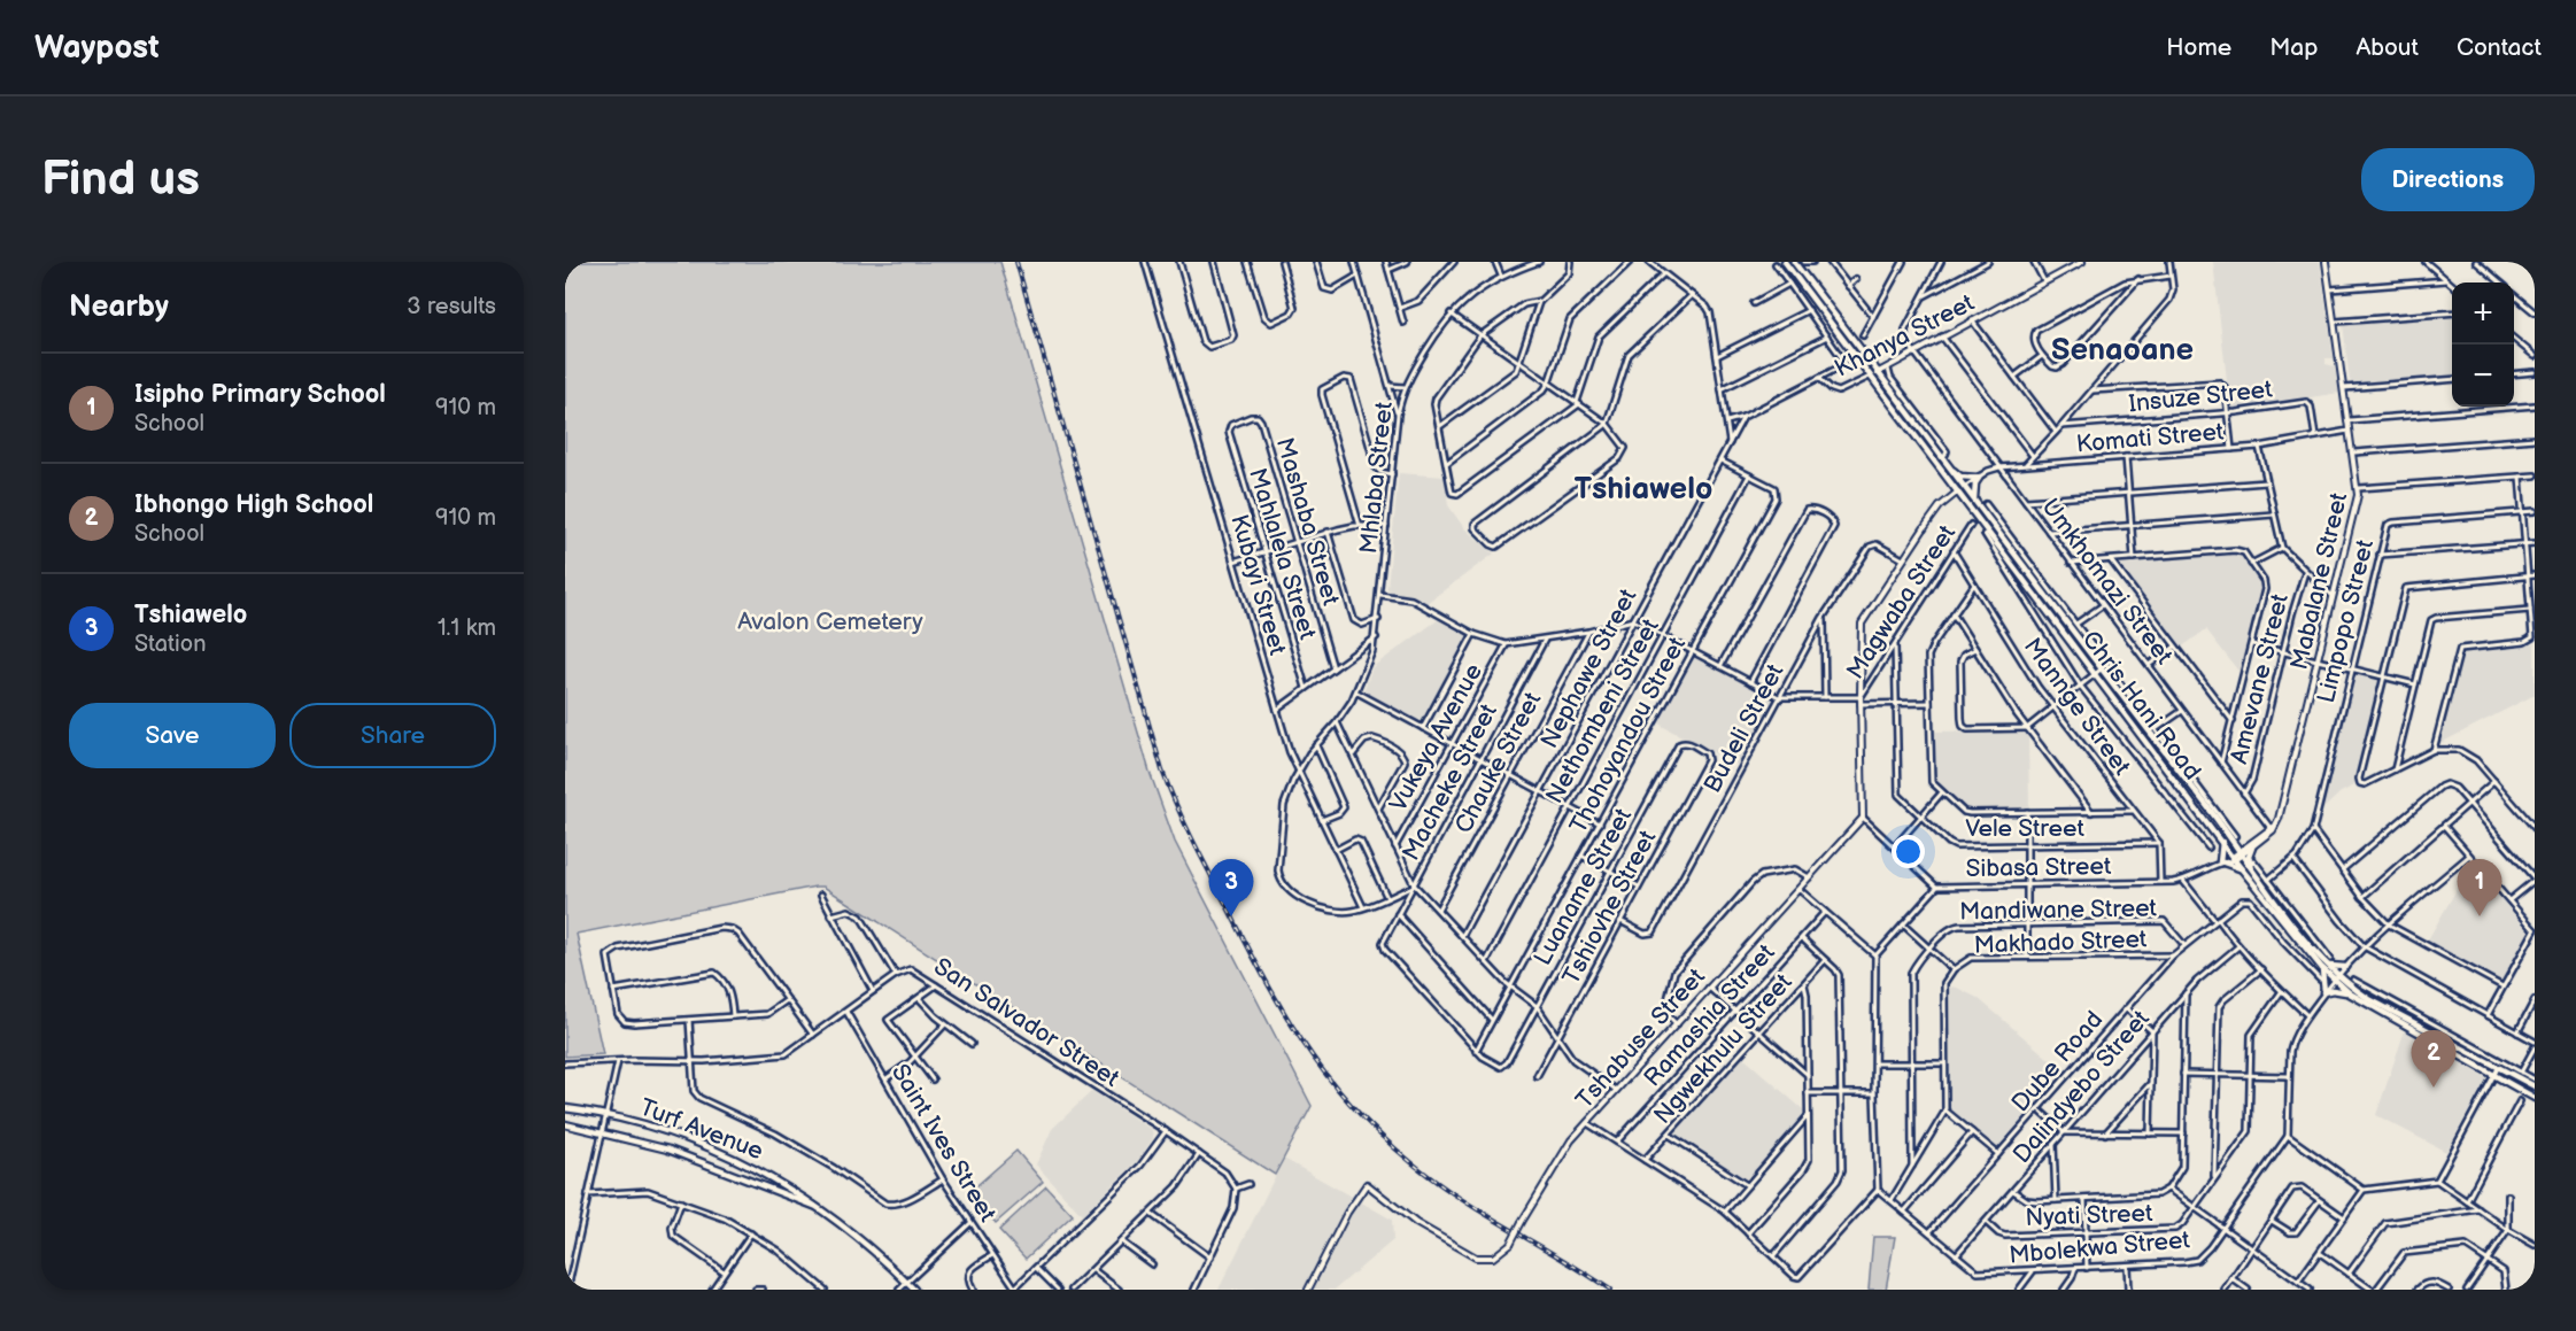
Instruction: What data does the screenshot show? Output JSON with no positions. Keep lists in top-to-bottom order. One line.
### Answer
{"streets":{"main road":["Chris Hani Road","Turf Avenue"],"street":["Khanya Street","Insuze Street","Komati Street","Mhlaba Street","Mashaba Street","Mahlalela Street","Umkhomazi Street","Mabalane Street","Kubayi Street","Magwaba Street","Limpopo Street","Nephawe Street","Amevane Street","Mannge Street","Nethombeni Street","Budeli Street","Thohoyandou Street","Vukeya Avenue","Chauke Street","Macheke Street","Vele Street","Sibasa Street","Luaname Street","Tshiovhe Street","Mandiwane Street","Makhado Street","Ramashia Street","San Salvador Street","Tshabuse Street","Ngwekhulu Street","Dube Road","Dalindyebo Street","Saint Ives Street","Nyati Street","Mbolekwa Street"]},"crossings":[["Khanya Street","Umkhomazi Street"],["Khanya Street","Chris Hani Road"],["Insuze Street","Komati Street"],["Komati Street","Umkhomazi Street"],["Komati Street","Mabalane Street"],["Komati Street","Chris Hani Road"],["Mhlaba Street","Kubayi Street"],["Mhlaba Street","Macheke Street"],["Mashaba Street","Mahlalela Street"],["Umkhomazi Street","Mabalane Street"],["Umkhomazi Street","Amevane Street"],["Mabalane Street","Chris Hani Road"],["Mabalane Street","Sibasa Street"],["Magwaba Street","Mannge Street"],["Magwaba Street","Vele Street"],["Nephawe Street","Thohoyandou Street"],["Chris Hani Road","Sibasa Street"],["Chris Hani Road","Mbolekwa Street"],["Mannge Street","Vele Street"],["Nethombeni Street","Thohoyandou Street"],["Budeli Street","Tshiovhe Street"],["Thohoyandou Street","Macheke Street"],["Thohoyandou Street","Luaname Street"],["Macheke Street","Luaname Street"],["Luaname Street","Tshiovhe Street"],["Mandiwane Street","Dube Road"],["Makhado Street","Dube Road"],["San Salvador Street","Saint Ives Street"],["Dube Road","Mbolekwa Street"],["Dalindyebo Street","Nyati Street"],["Dalindyebo Street","Mbolekwa Street"]],"districts":["Senaoane","Tshiawelo"],"parks":["Avalon Cemetery"],"page":{"header":"Waypost","nav":["Home","Map","About","Contact"],"buttons":["Directions",["Save","Share"]],"title":"Find us","heading":["Nearby","3 results"],"map_buttons":["+","−"],"list":[{"mark":"1","name":"Isipho Primary School","note":"School","value":"910 m"},{"mark":"2","name":"Ibhongo High School","note":"School","value":"910 m"},{"mark":"3","name":"Tshiawelo","note":"Station","value":"1.1 km"}],"pins":["1","3","2"]}}
